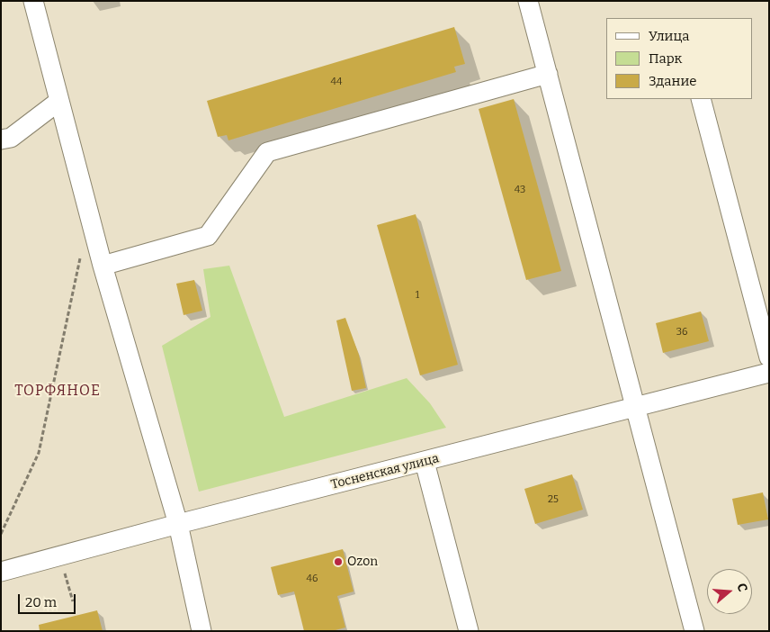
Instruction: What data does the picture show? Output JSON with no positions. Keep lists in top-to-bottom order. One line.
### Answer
{"streets":{"street":["Тосненская улица"]},"districts":["ТОРФЯНОЕ"],"places":["Ozon"],"house_numbers":["44","43","1","36","25","46"],"legend":["Улица","Парк","Здание"],"scale_bar":"20 m","north":"right"}
